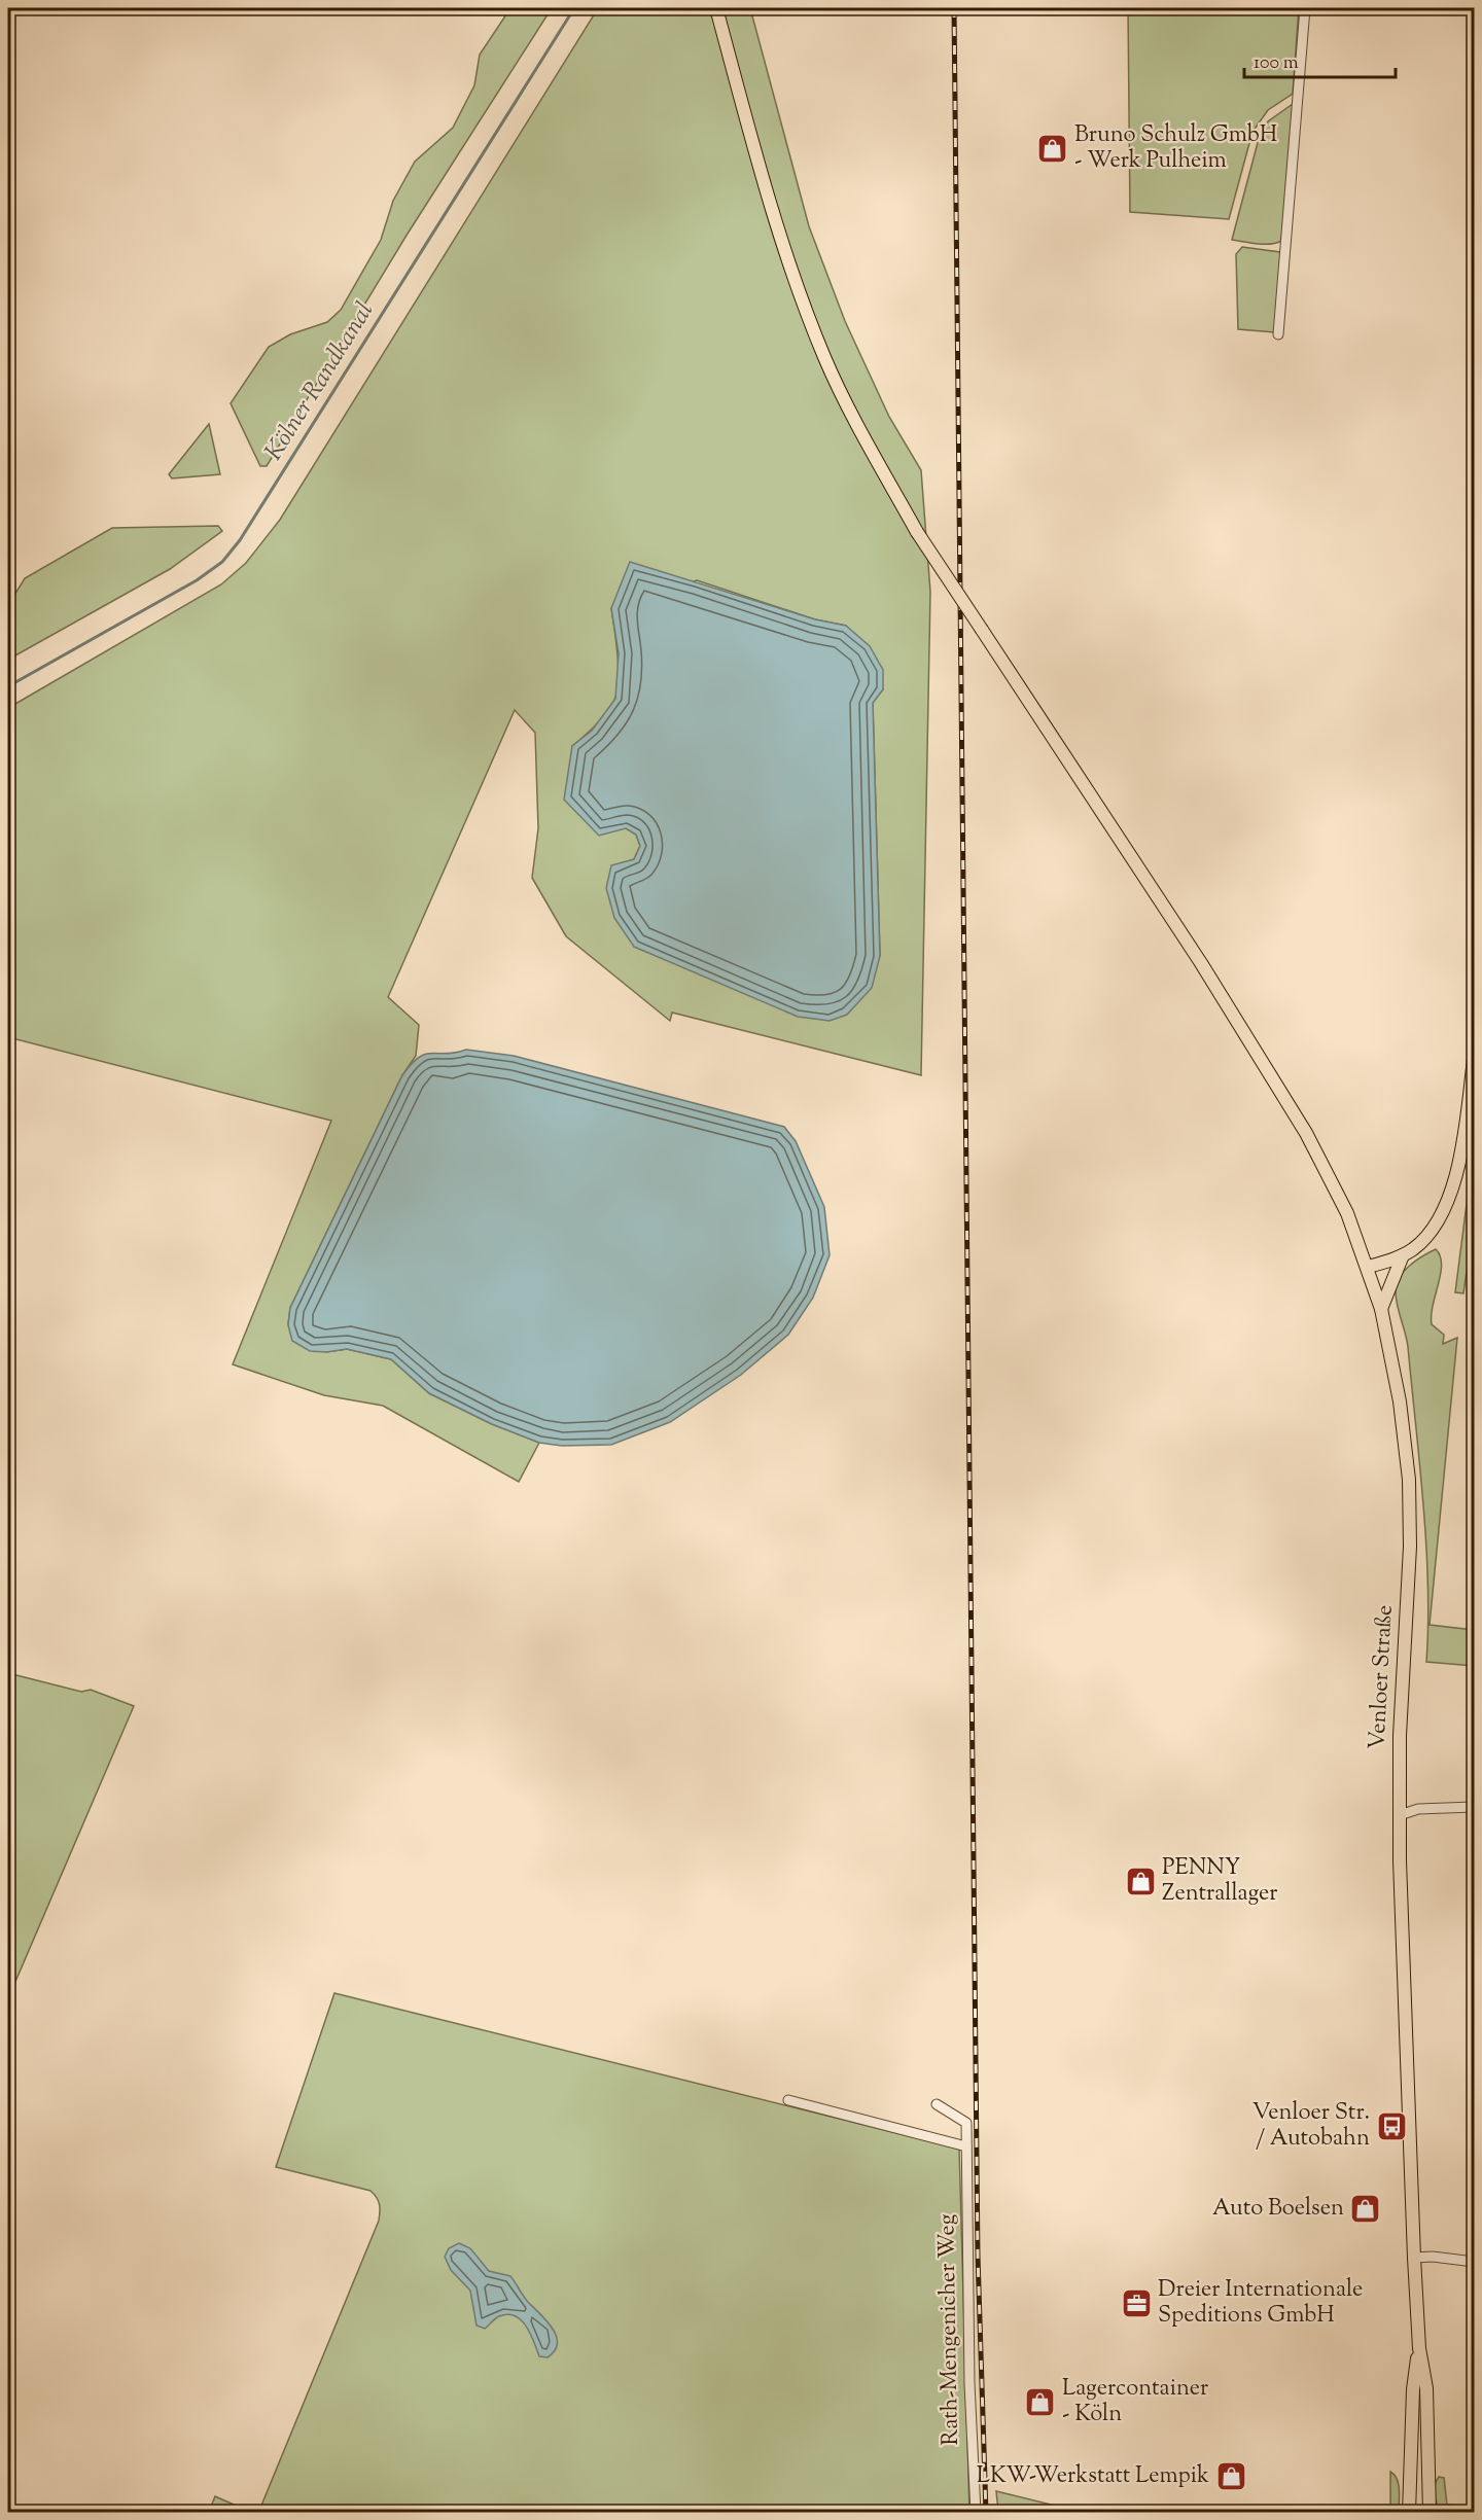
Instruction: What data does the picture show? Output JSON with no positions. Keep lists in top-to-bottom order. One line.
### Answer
{"streets":{"main road":["Venloer Straße"],"street":["Rath-Mengenicher Weg"]},"water":["Kölner Randkanal"],"places":{"shop":["Bruno Schulz GmbH - Werk Pulheim","PENNY Zentrallager","Auto Boelsen","Lagercontainer - Köln","LKW-Werkstatt Lempik"],"bus stop":["Venloer Str. / Autobahn"],"office":["Dreier Internationale Speditions GmbH"]},"scale_bar":"100 m"}
